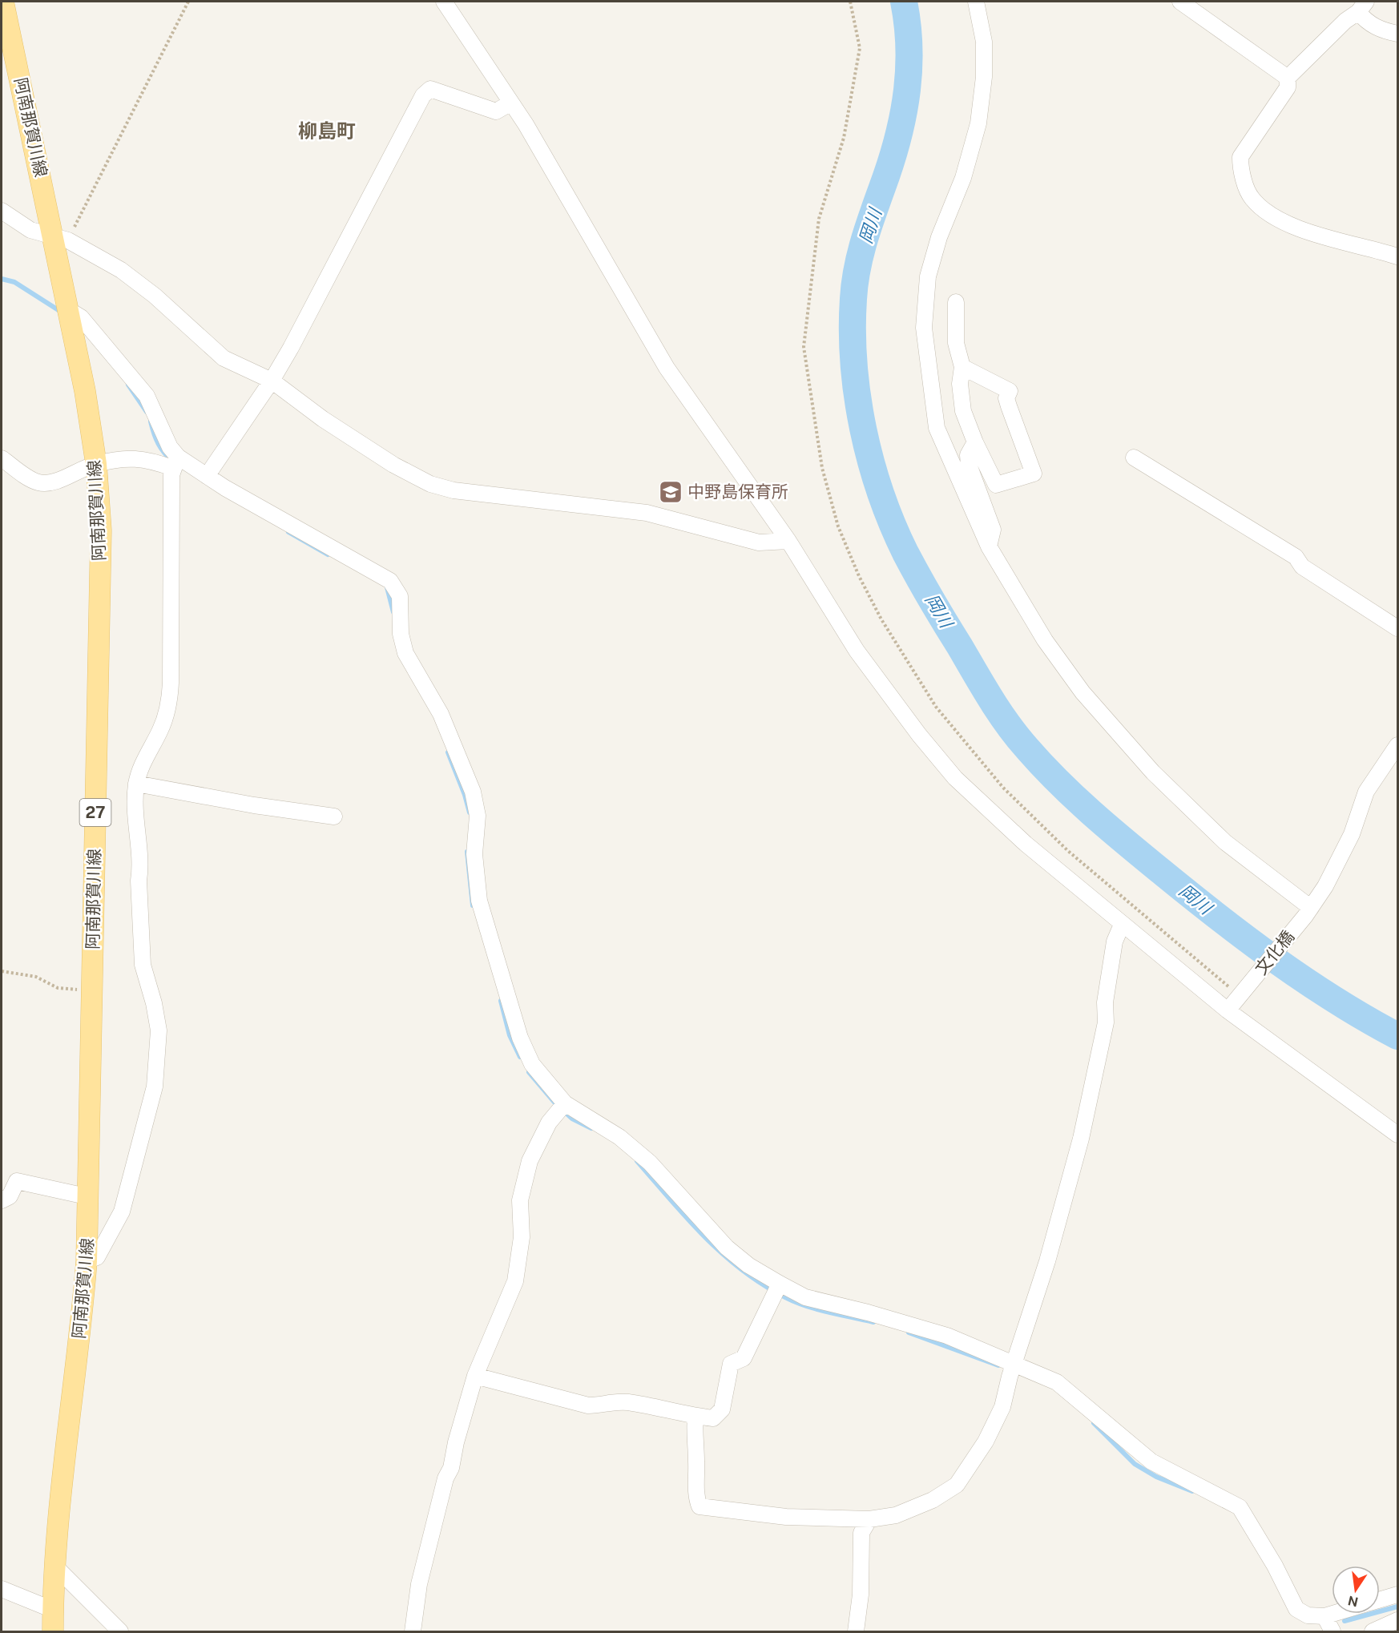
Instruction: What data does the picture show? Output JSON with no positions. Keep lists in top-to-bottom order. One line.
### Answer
{"streets":{"main road":["阿南那賀川線","27"],"street":["文化橋"]},"districts":["柳島町"],"water":["岡川"],"places":{"school or university":["中野島保育所"]},"north":"bottom"}
